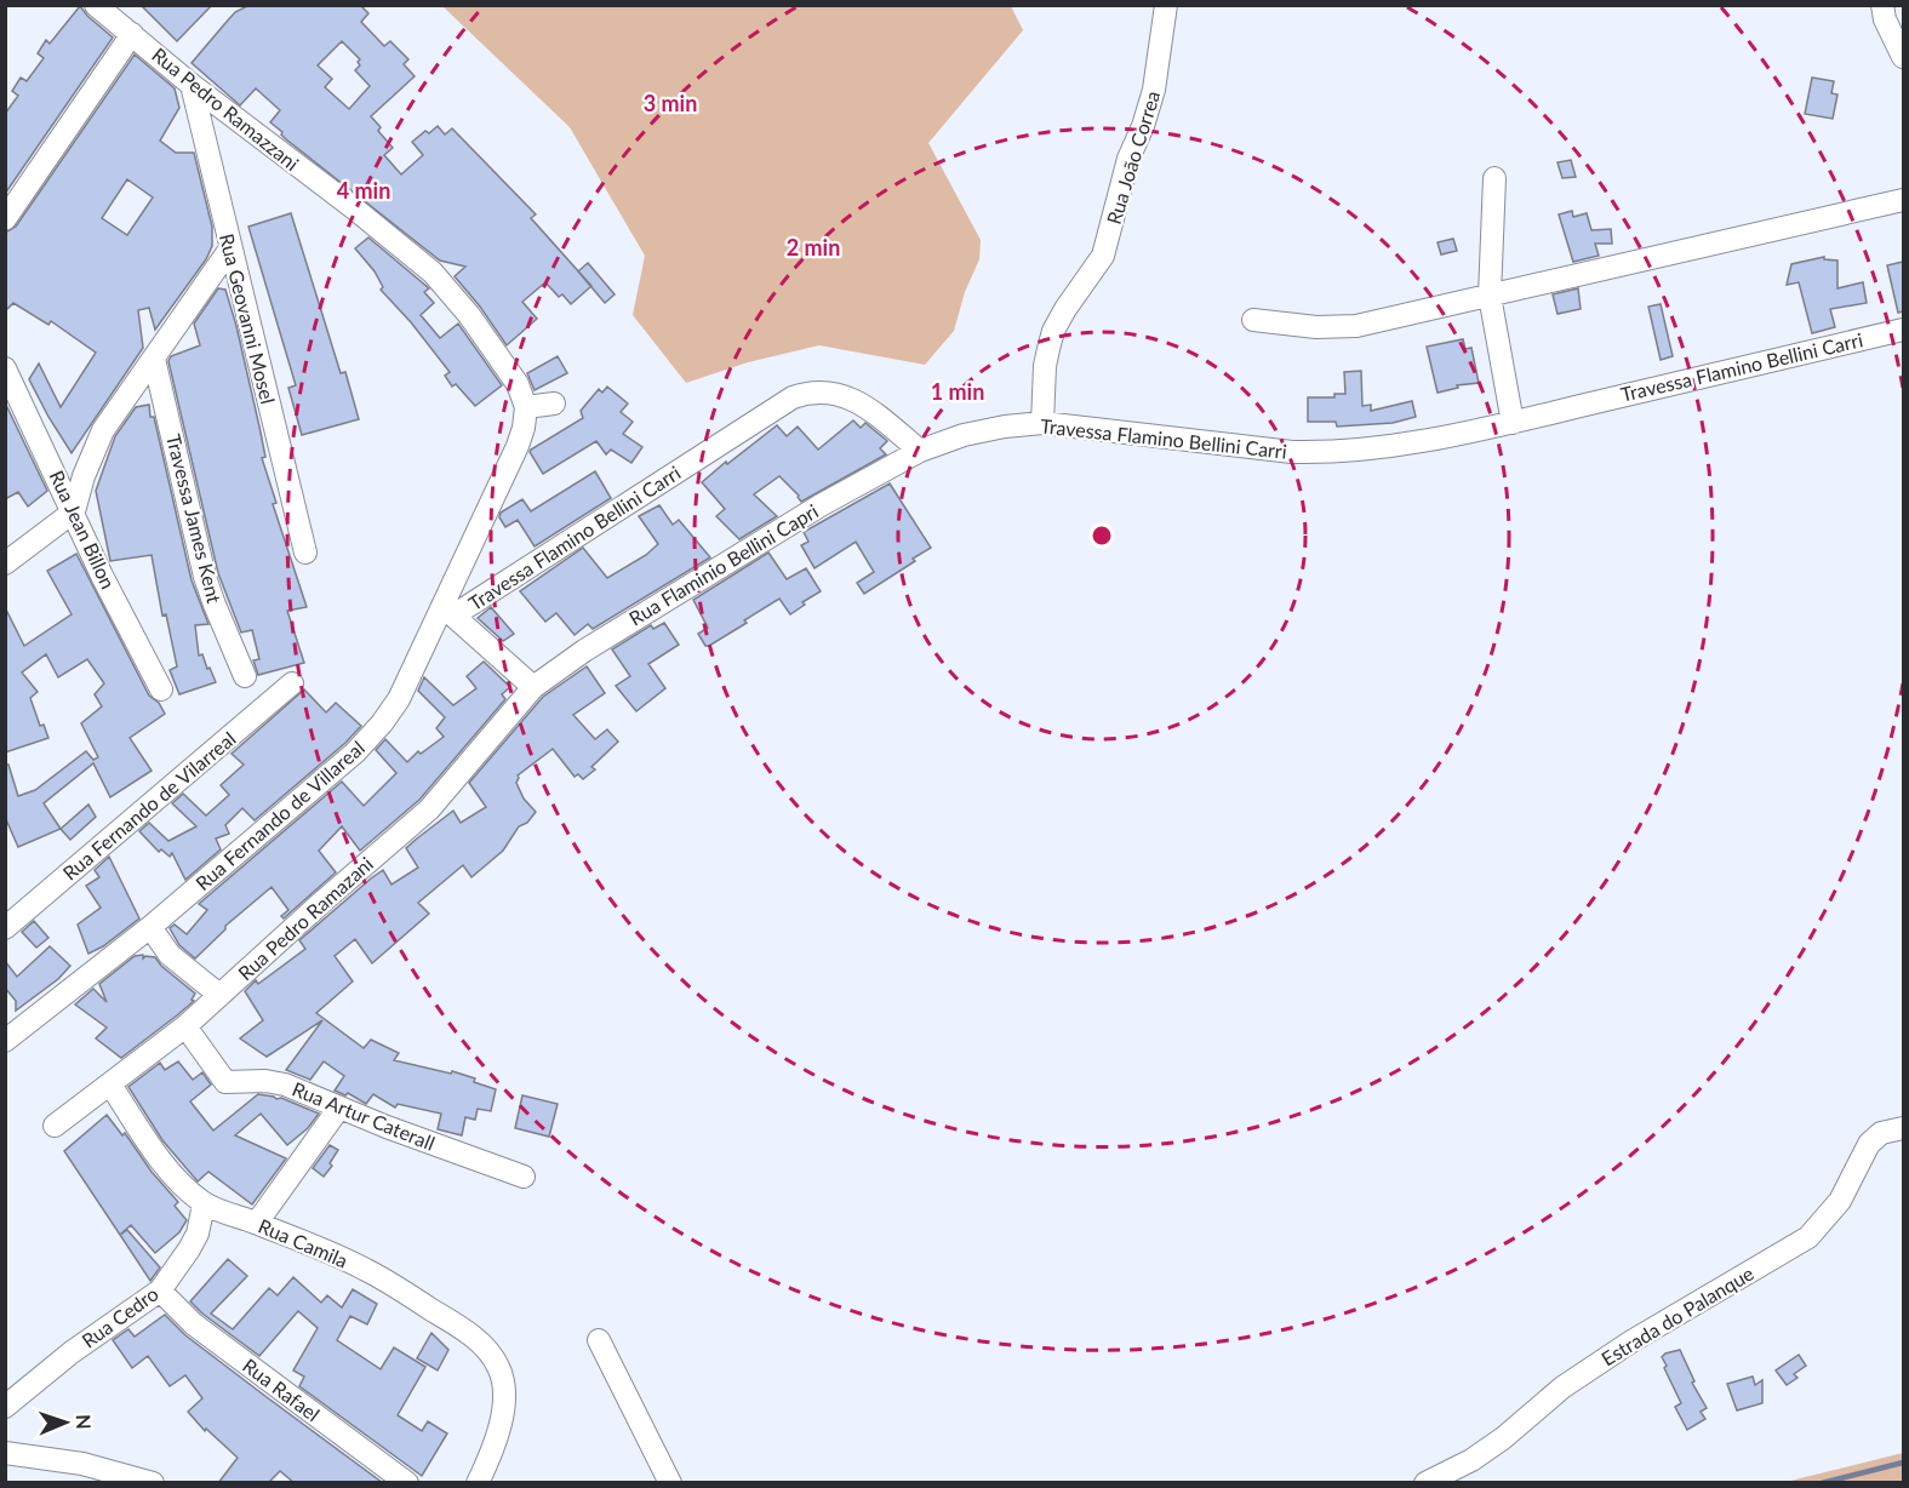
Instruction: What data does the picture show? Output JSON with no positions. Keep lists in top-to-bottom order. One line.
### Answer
{"streets":{"street":["Rua Pedro Ramazzani","Rua João Correa","Rua Geovanni Mosel","Travessa Flamino Bellini Carri","Travessa James Kent","Rua Jean Billon","Rua Flaminio Bellini Capri","Rua Fernando de Vilarreal","Rua Fernando de Villareal","Rua Pedro Ramazani","Rua Artur Caterall","Rua Camila","Estrada do Palanque","Rua Cedro","Rua Rafael"]},"crossings":[["Rua Pedro Ramazzani","Rua Geovanni Mosel"],["Rua Pedro Ramazzani","Rua Fernando de Villareal"],["Rua João Correa","Travessa Flamino Bellini Carri"],["Travessa Flamino Bellini Carri","Rua Flaminio Bellini Capri"],["Travessa Flamino Bellini Carri","Rua Fernando de Villareal"],["Rua Flaminio Bellini Capri","Rua Pedro Ramazani"],["Rua Pedro Ramazani","Rua Artur Caterall"],["Rua Pedro Ramazani","Rua Camila"],["Rua Camila","Rua Cedro"],["Rua Cedro","Rua Rafael"]],"north":"right","rings":["3 min","4 min","2 min","1 min"]}
